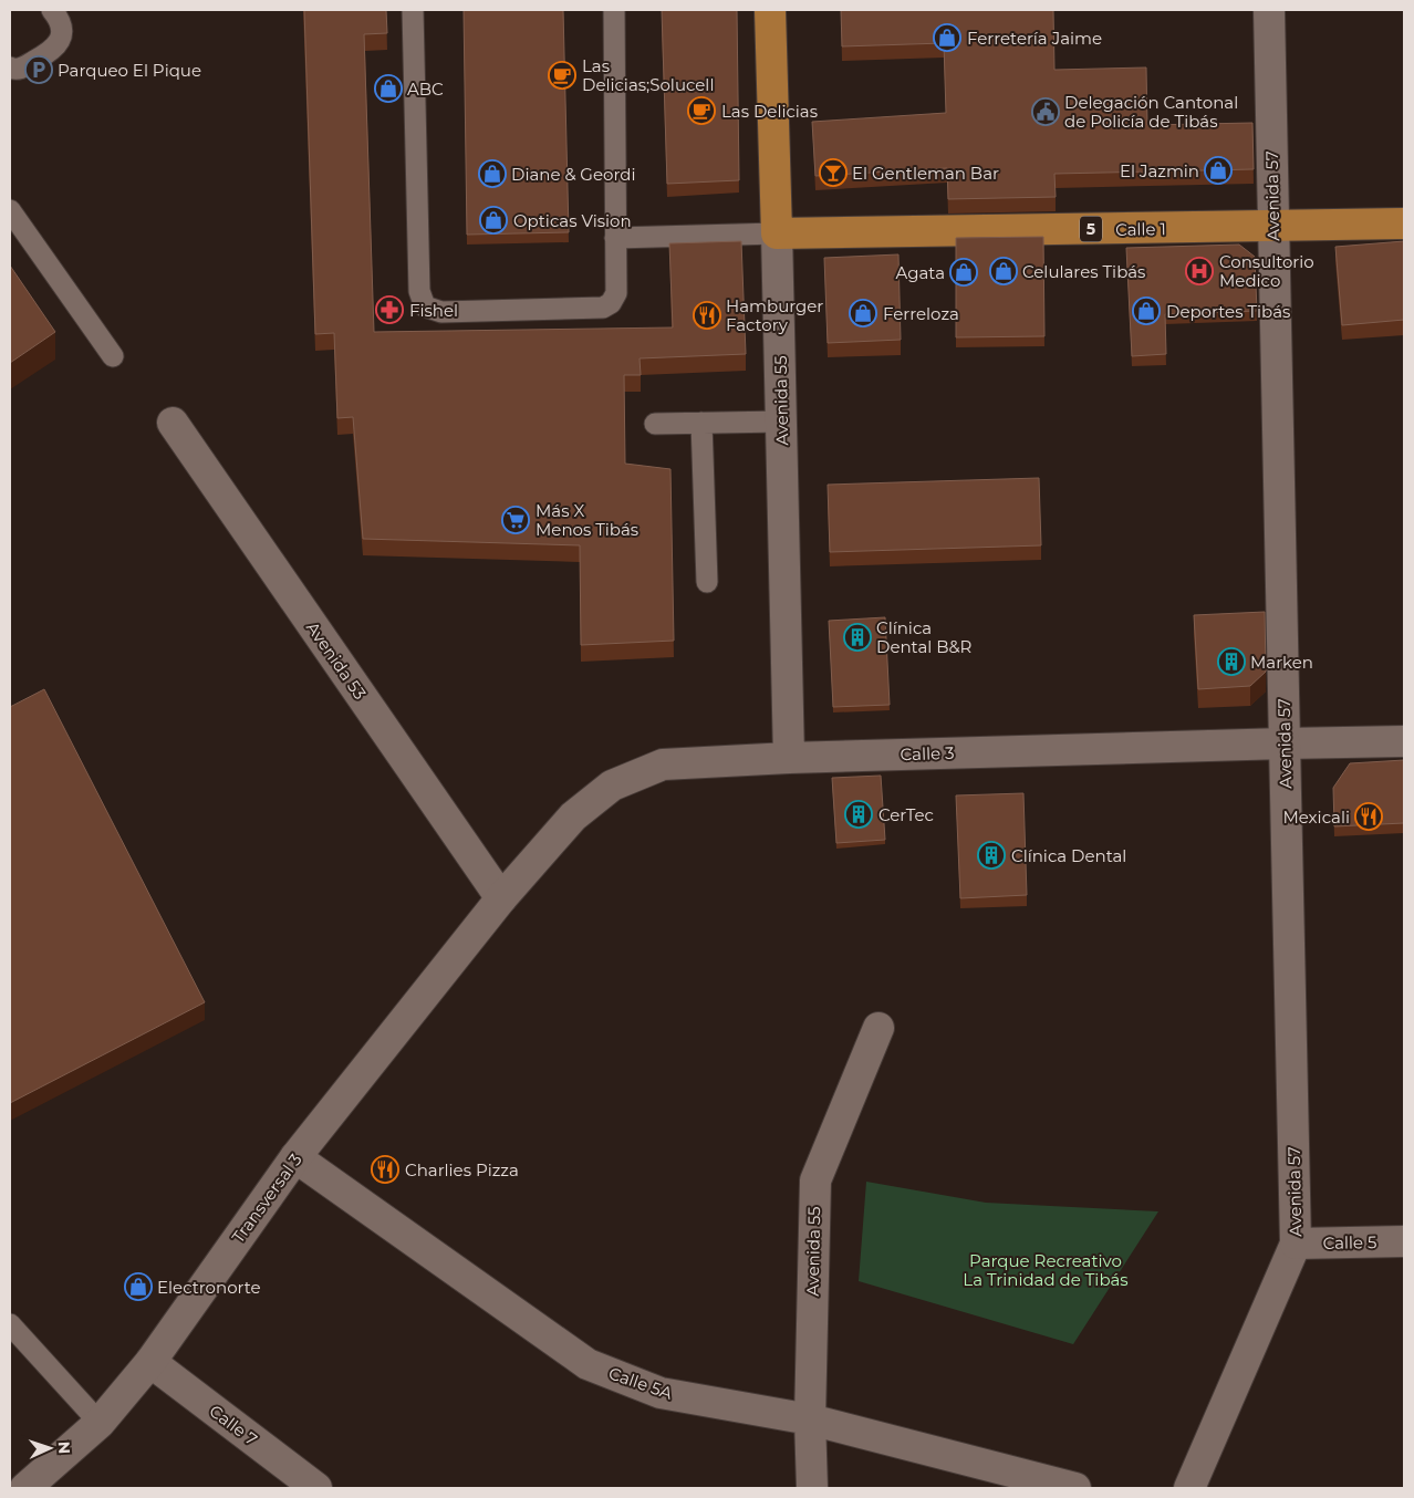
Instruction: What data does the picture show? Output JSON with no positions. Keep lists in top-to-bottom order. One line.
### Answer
{"streets":{"main road":["5","Calle 1","Avenida 55"],"street":["Avenida 57","Avenida 53","Calle 3","Transversal 3","Calle 5","Calle 5A","Calle 7"]},"crossings":[["Avenida 57","Calle 1"],["Avenida 57","Calle 3"],["Avenida 57","Calle 5"],["Calle 1","Avenida 55"],["Avenida 55","Calle 3"],["Avenida 55","Calle 5A"],["Avenida 53","Calle 3"],["Avenida 53","Transversal 3"],["Calle 3","Transversal 3"],["Transversal 3","Calle 5A"],["Transversal 3","Calle 7"]],"parks":["Parque Recreativo La Trinidad de Tibás"],"places":{"shop":["Ferretería Jaime","ABC","El Jazmin","Diane & Geordi","Opticas Vision","Celulares Tibás","Agata","Deportes Tibás","Ferreloza","Electronorte"],"parking":["Parqueo El Pique"],"cafe":["Las Delicias;Solucell","Las Delicias"],"public building":["Delegación Cantonal de Policía de Tibás"],"bar":["El Gentleman Bar"],"hospital":["Consultorio Medico"],"pharmacy":["Fishel"],"restaurant":["Hamburger Factory","Mexicali","Charlies Pizza"],"supermarket":["Más X Menos Tibás"],"building":["Clínica Dental B&R","Marken","CerTec","Clínica Dental"]},"north":"right"}
